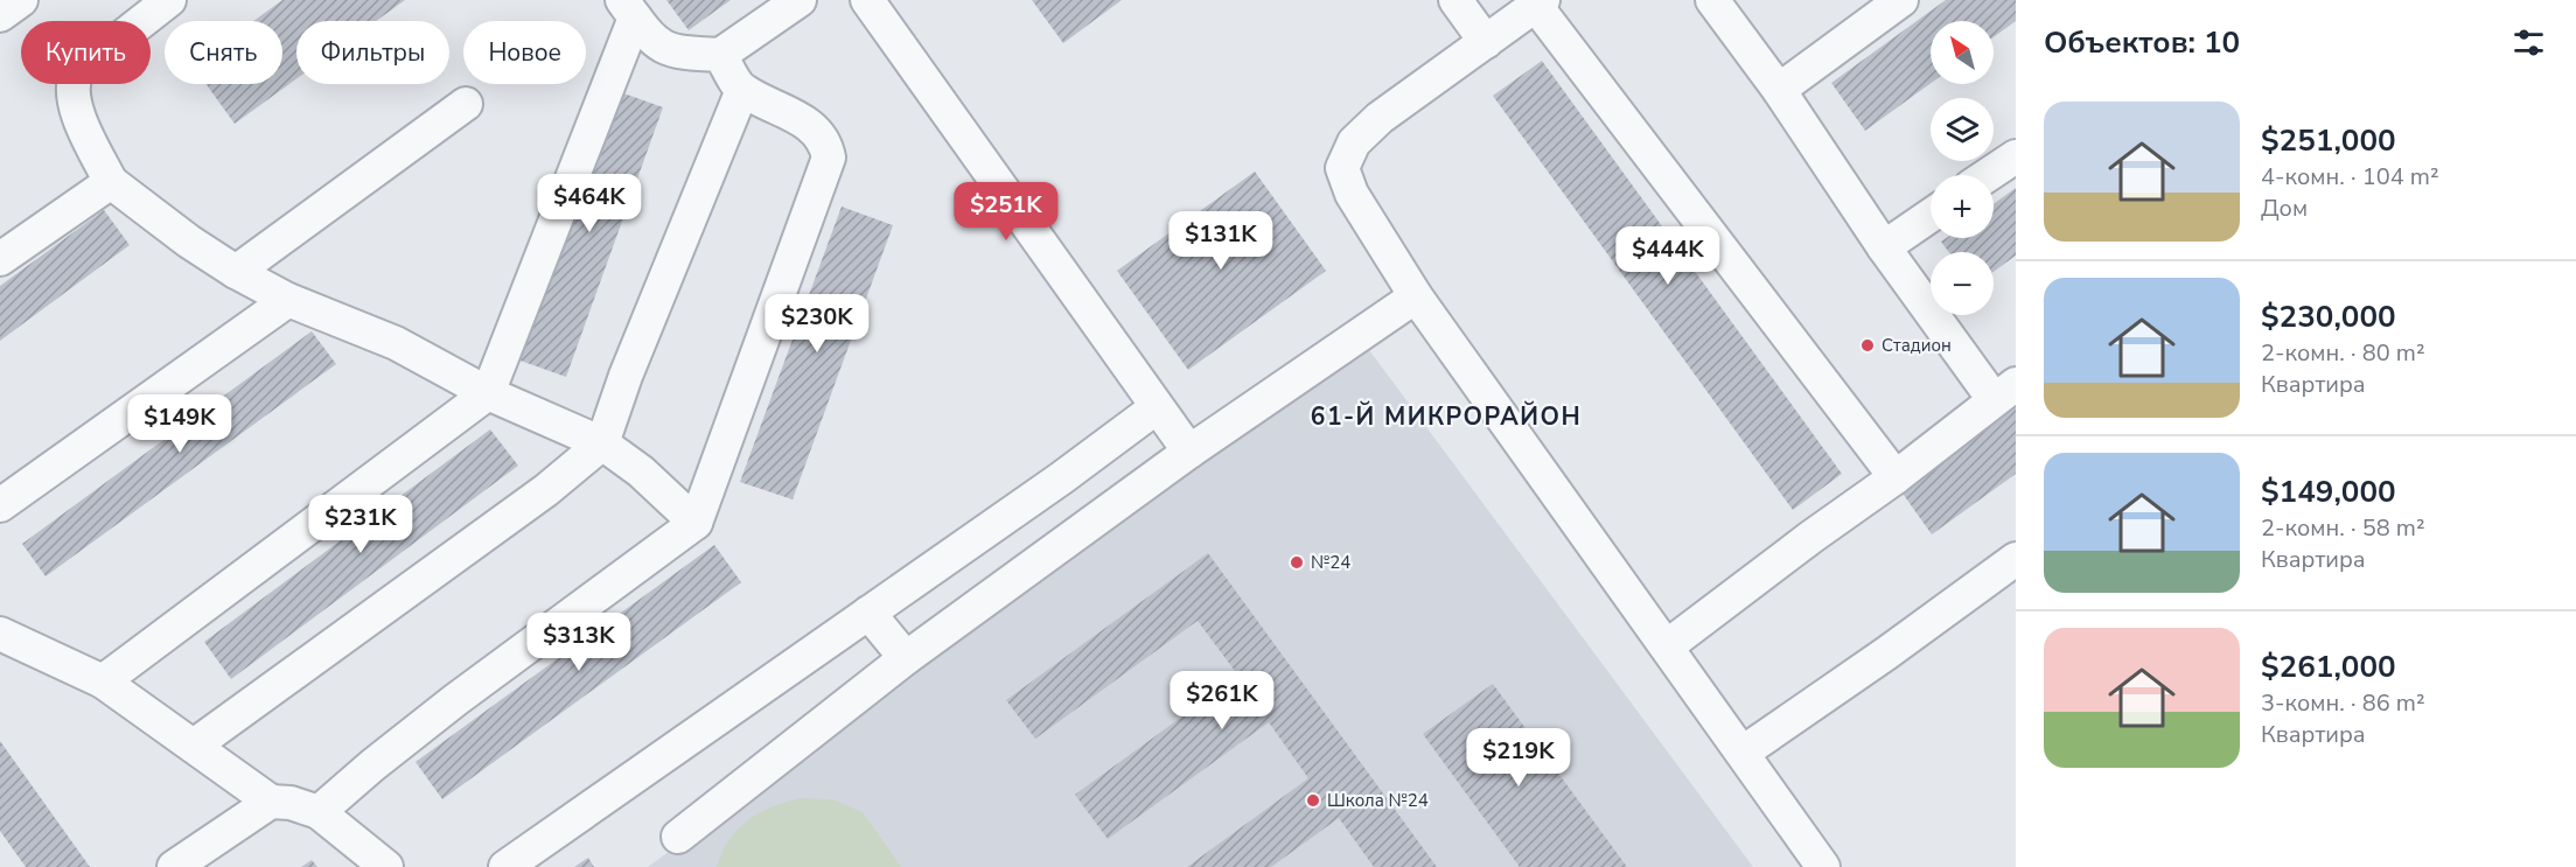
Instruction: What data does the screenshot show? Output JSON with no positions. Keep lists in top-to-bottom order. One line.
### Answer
{"districts":["61-Й МИКРОРАЙОН"],"places":["Стадион","№24","Школа №24"],"north":"top left","page":{"heading":"Объектов: 10","map_buttons":["+","−"],"chip":["Купить","Снять","Фильтры","Новое"],"list":[{"name":"$251,000","note":"4-комн. · 104 m² · Дом"},{"name":"$230,000","note":"2-комн. · 80 m² · Квартира"},{"name":"$149,000","note":"2-комн. · 58 m² · Квартира"},{"name":"$261,000","note":"3-комн. · 86 m² · Квартира"}],"price":["$464K","$251K","$131K","$444K","$230K","$149K","$231K","$313K","$261K","$219K"]}}
